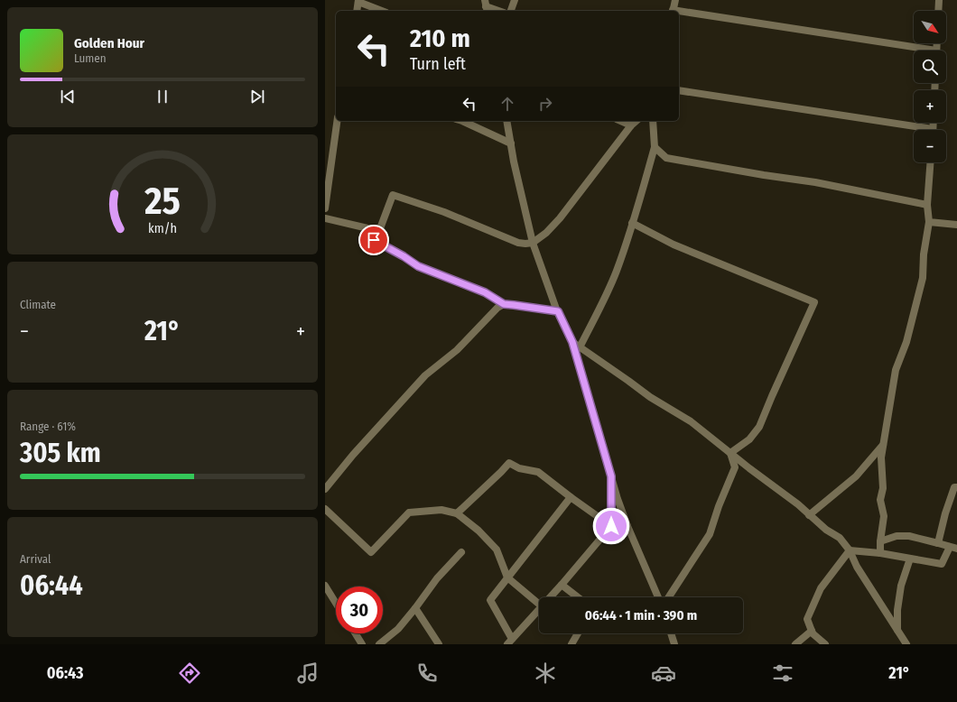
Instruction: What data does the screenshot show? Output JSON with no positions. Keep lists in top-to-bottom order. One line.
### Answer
{"north":"bottom right","page":{"map_buttons":["+","−"],"turn":["210 m","Turn left"],"song":["Golden Hour","Lumen"],"tile":["Climate",["Range · 61%","305 km"],["Arrival","06:44"]],"heat":["−","21°","+"],"limit":"30","trip":"06:44 · 1 min · 390 m","tabs":["06:43","21°"],"gauge":["25","km/h"]}}
